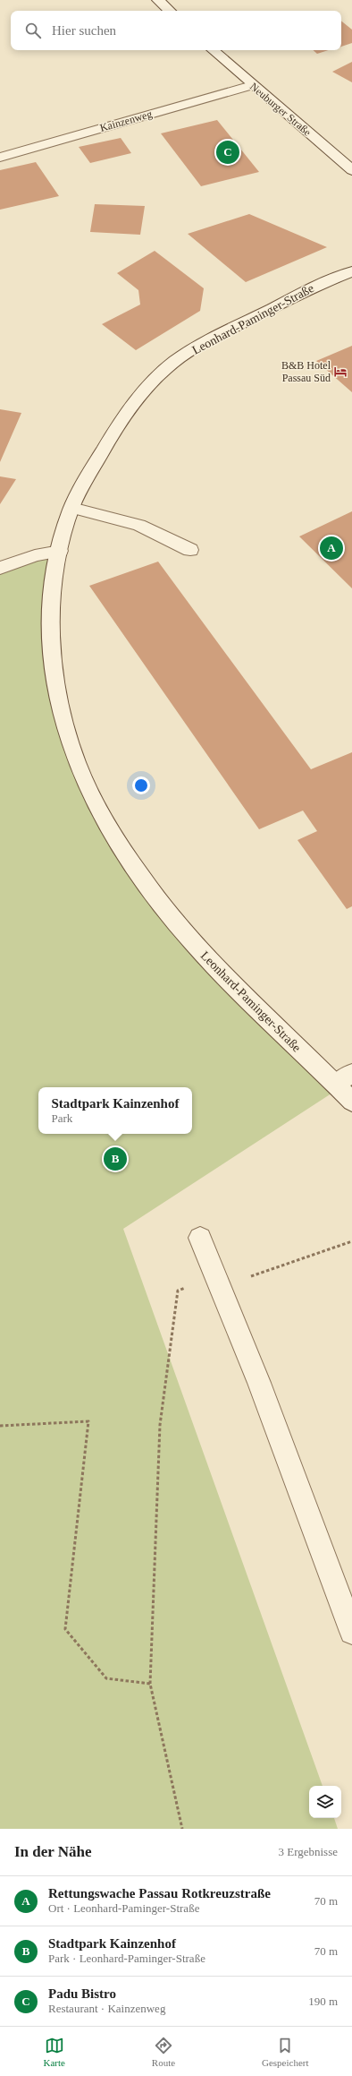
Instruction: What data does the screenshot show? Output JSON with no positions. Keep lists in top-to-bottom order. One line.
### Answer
{"streets":{"street":["Neuburger Straße","Kainzenweg","Leonhard-Paminger-Straße"]},"crossings":[["Neuburger Straße","Kainzenweg"]],"places":{"hotel":["B&B Hotel Passau Süd"]},"page":{"search":"Hier suchen","pins":["C","A","B"],"popup":["Stadtpark Kainzenhof","Park"],"heading":["In der Nähe","3 Ergebnisse"],"list":[{"mark":"A","name":"Rettungswache Passau Rotkreuzstraße","note":"Ort · Leonhard-Paminger-Straße","value":"70 m"},{"mark":"B","name":"Stadtpark Kainzenhof","note":"Park · Leonhard-Paminger-Straße","value":"70 m"},{"mark":"C","name":"Padu Bistro","note":"Restaurant · Kainzenweg","value":"190 m"}],"nav":["Karte","Route","Gespeichert"]}}
